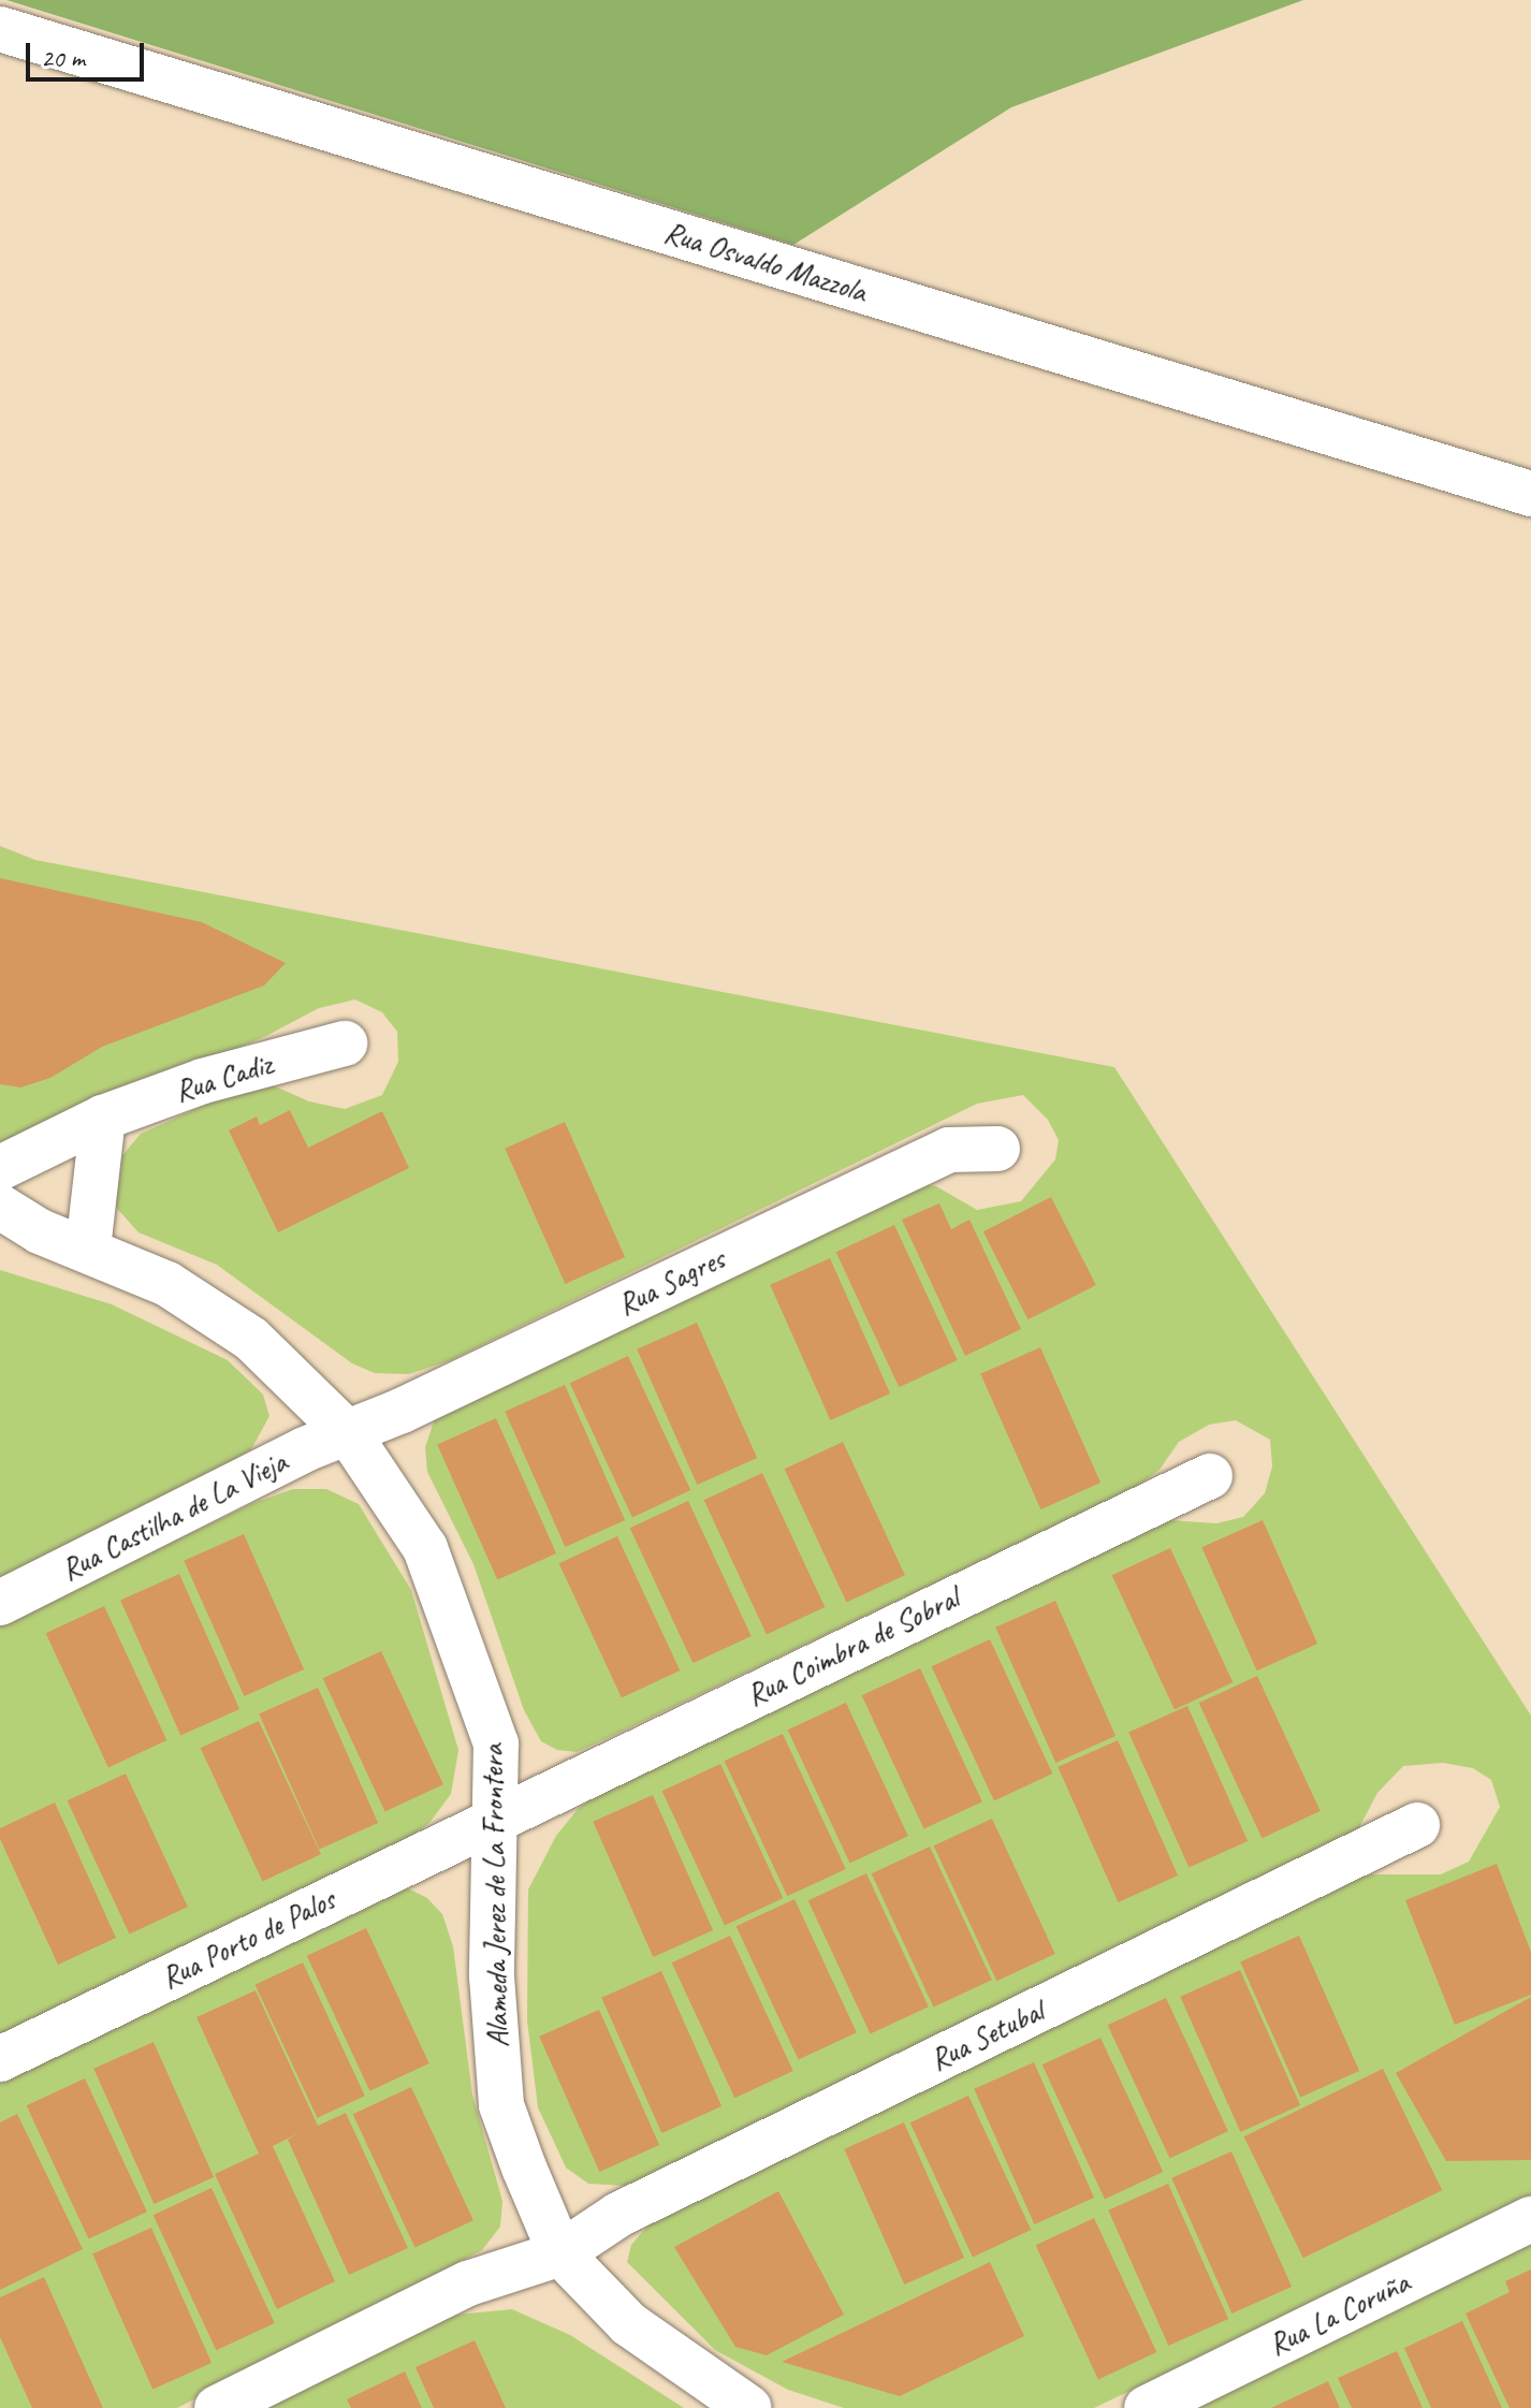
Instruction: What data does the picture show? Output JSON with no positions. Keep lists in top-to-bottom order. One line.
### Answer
{"streets":{"street":["Rua Osvaldo Mazzola","Rua Cadiz","Rua Sagres","Rua Castilha de La Vieja","Rua Coimbra de Sobral","Alameda Jerez de La Frontera","Rua Porto de Palos","Rua Setubal","Rua La Coruña"]},"crossings":[["Rua Sagres","Rua Castilha de La Vieja"],["Rua Sagres","Alameda Jerez de La Frontera"],["Rua Castilha de La Vieja","Alameda Jerez de La Frontera"],["Rua Coimbra de Sobral","Alameda Jerez de La Frontera"],["Rua Coimbra de Sobral","Rua Porto de Palos"],["Alameda Jerez de La Frontera","Rua Porto de Palos"],["Alameda Jerez de La Frontera","Rua Setubal"]],"scale_bar":"20 m"}
